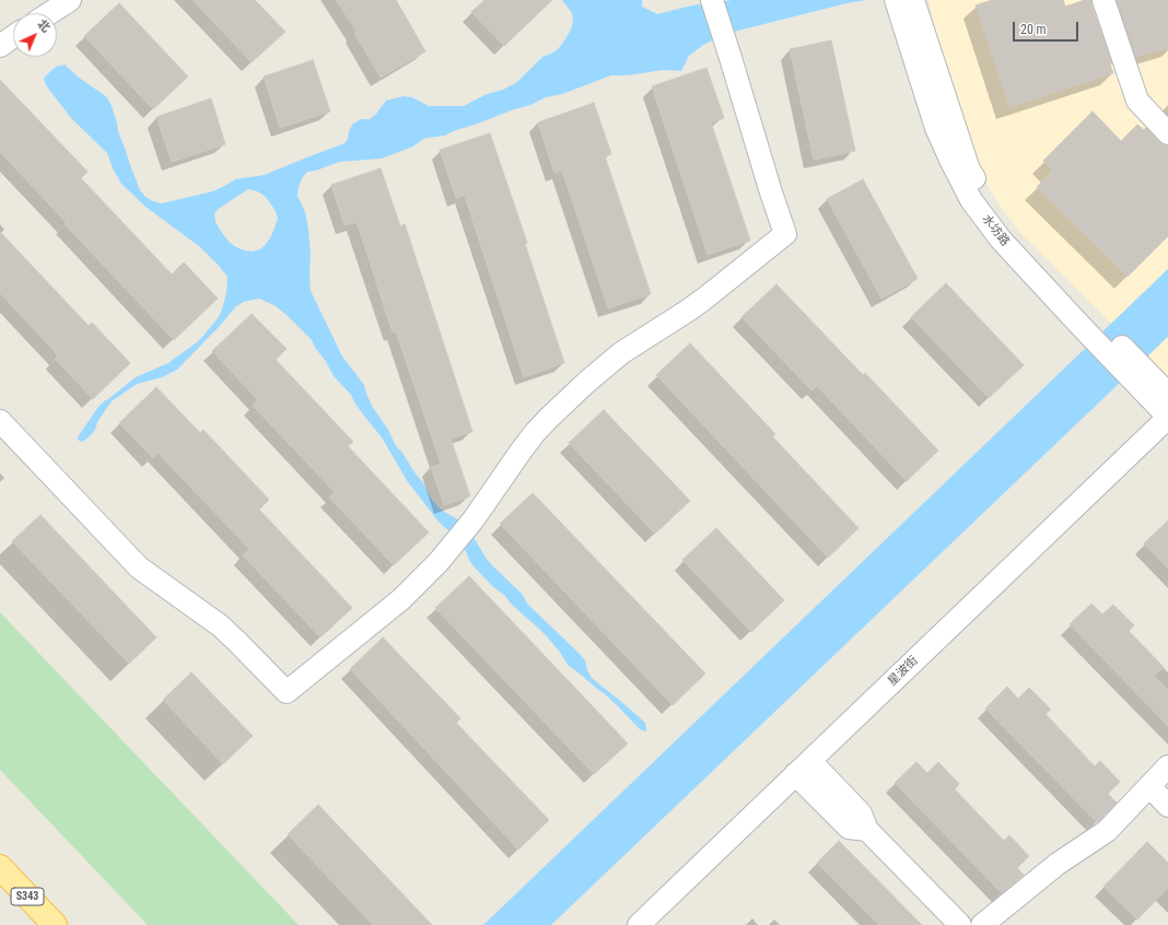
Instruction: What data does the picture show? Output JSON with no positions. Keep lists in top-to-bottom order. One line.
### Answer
{"streets":{"main road":["S343"],"street":["水坊路","星波街"]},"crossings":[["水坊路","星波街"]],"scale_bar":"20 m","north":"top right"}
